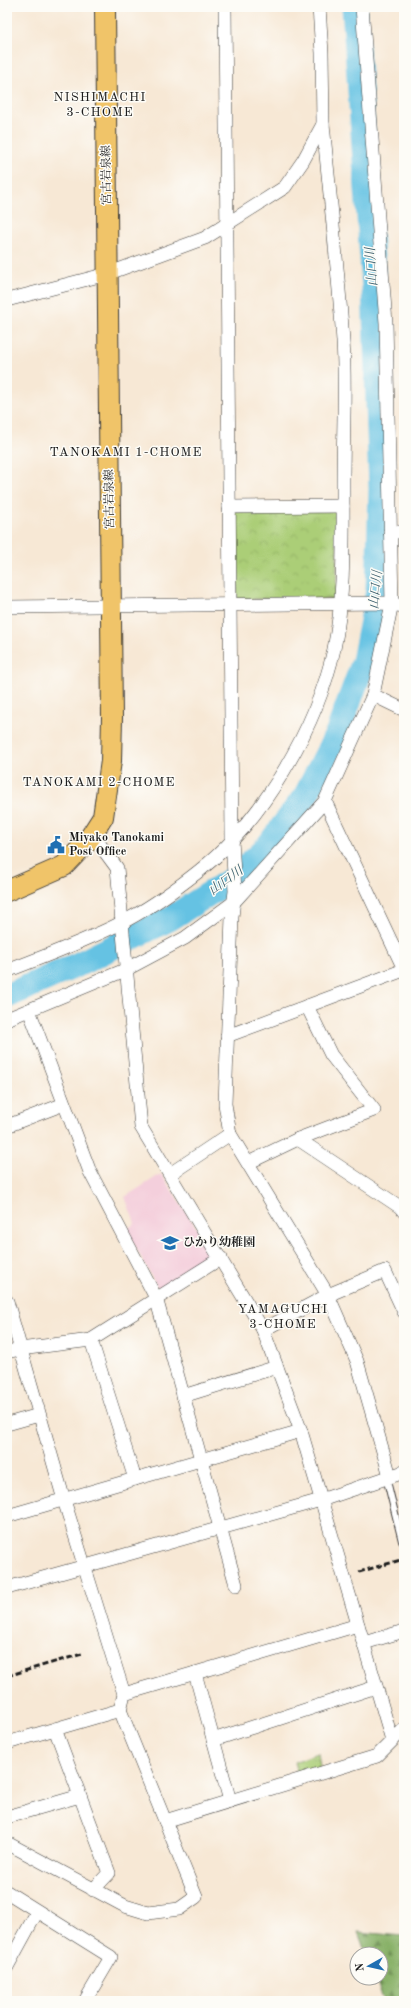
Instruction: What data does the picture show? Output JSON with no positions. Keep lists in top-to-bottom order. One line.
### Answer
{"streets":{"main road":["宮古岩泉線"]},"districts":["NISHIMACHI 3-CHOME","TANOKAMI 1-CHOME","TANOKAMI 2-CHOME","YAMAGUCHI 3-CHOME"],"water":["山口川"],"places":{"public building":["Miyako Tanokami Post Office"],"school or university":["ひかり幼稚園"]},"north":"left"}
